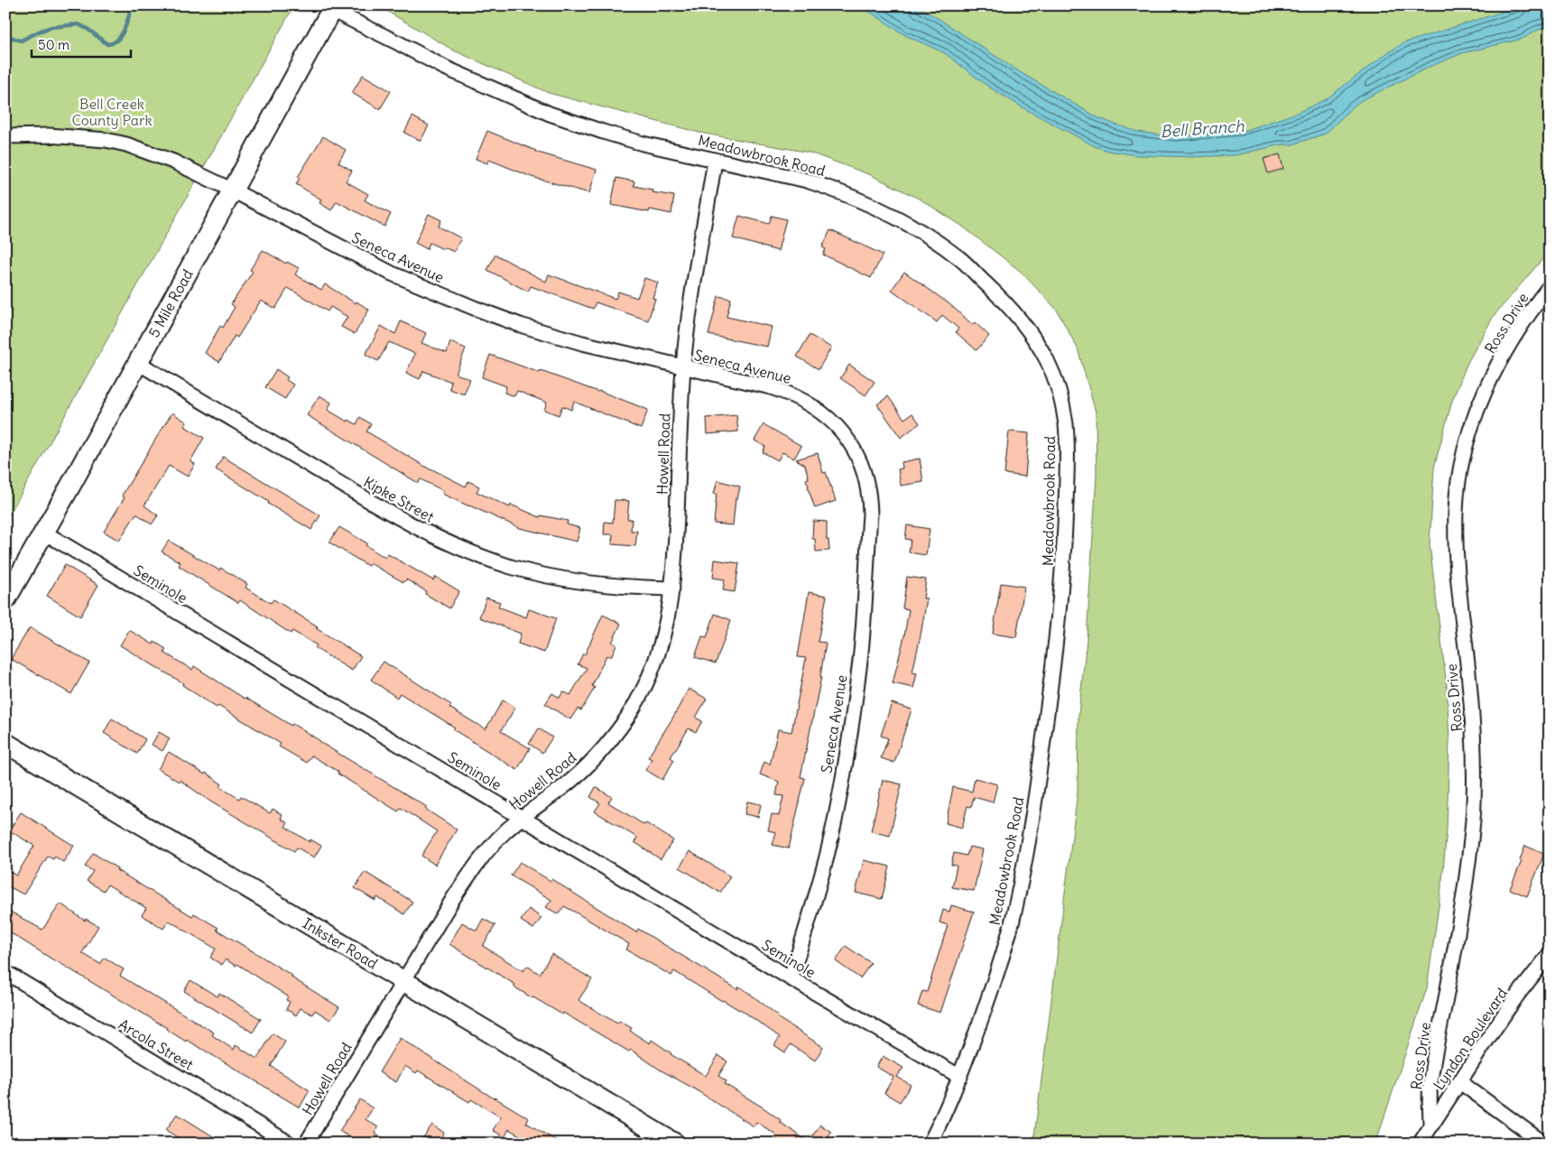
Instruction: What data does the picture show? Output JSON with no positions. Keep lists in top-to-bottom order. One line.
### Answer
{"streets":{"main road":["5 Mile Road","Inkster Road"],"street":["Meadowbrook Road","Seneca Avenue","Ross Drive","Howell Road","Kipke Street","Seminole","Lyndon Boulevard","Arcola Street"]},"crossings":[["Meadowbrook Road","5 Mile Road"],["Meadowbrook Road","Howell Road"],["Meadowbrook Road","Seminole"],["Seneca Avenue","5 Mile Road"],["Seneca Avenue","Howell Road"],["Seneca Avenue","Seminole"],["5 Mile Road","Kipke Street"],["5 Mile Road","Seminole"],["Ross Drive","Lyndon Boulevard"],["Howell Road","Kipke Street"],["Howell Road","Seminole"],["Howell Road","Inkster Road"]],"water":["Bell Branch"],"parks":["Bell Creek County Park"],"scale_bar":"50 m"}
